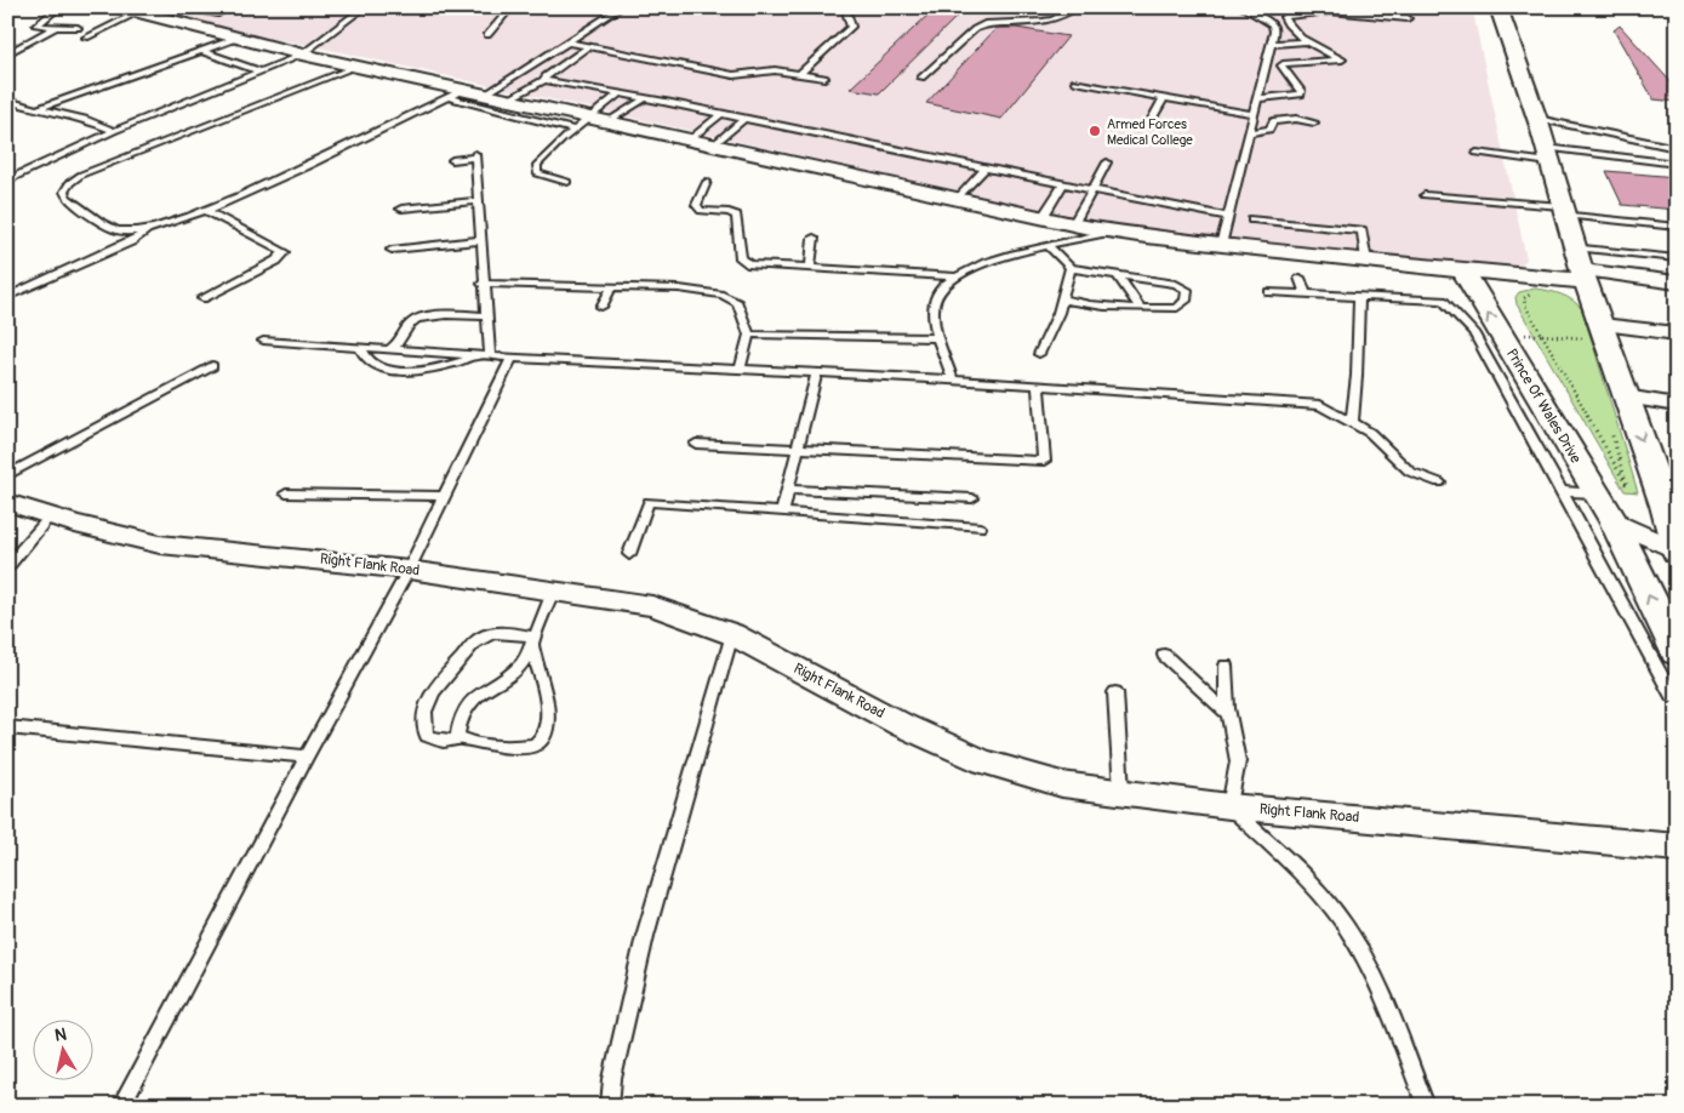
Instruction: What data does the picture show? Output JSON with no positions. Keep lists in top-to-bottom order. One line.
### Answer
{"streets":{"street":["Prince Of Wales Drive","Right Flank Road"]},"places":["Armed Forces Medical College"],"north":"top"}
